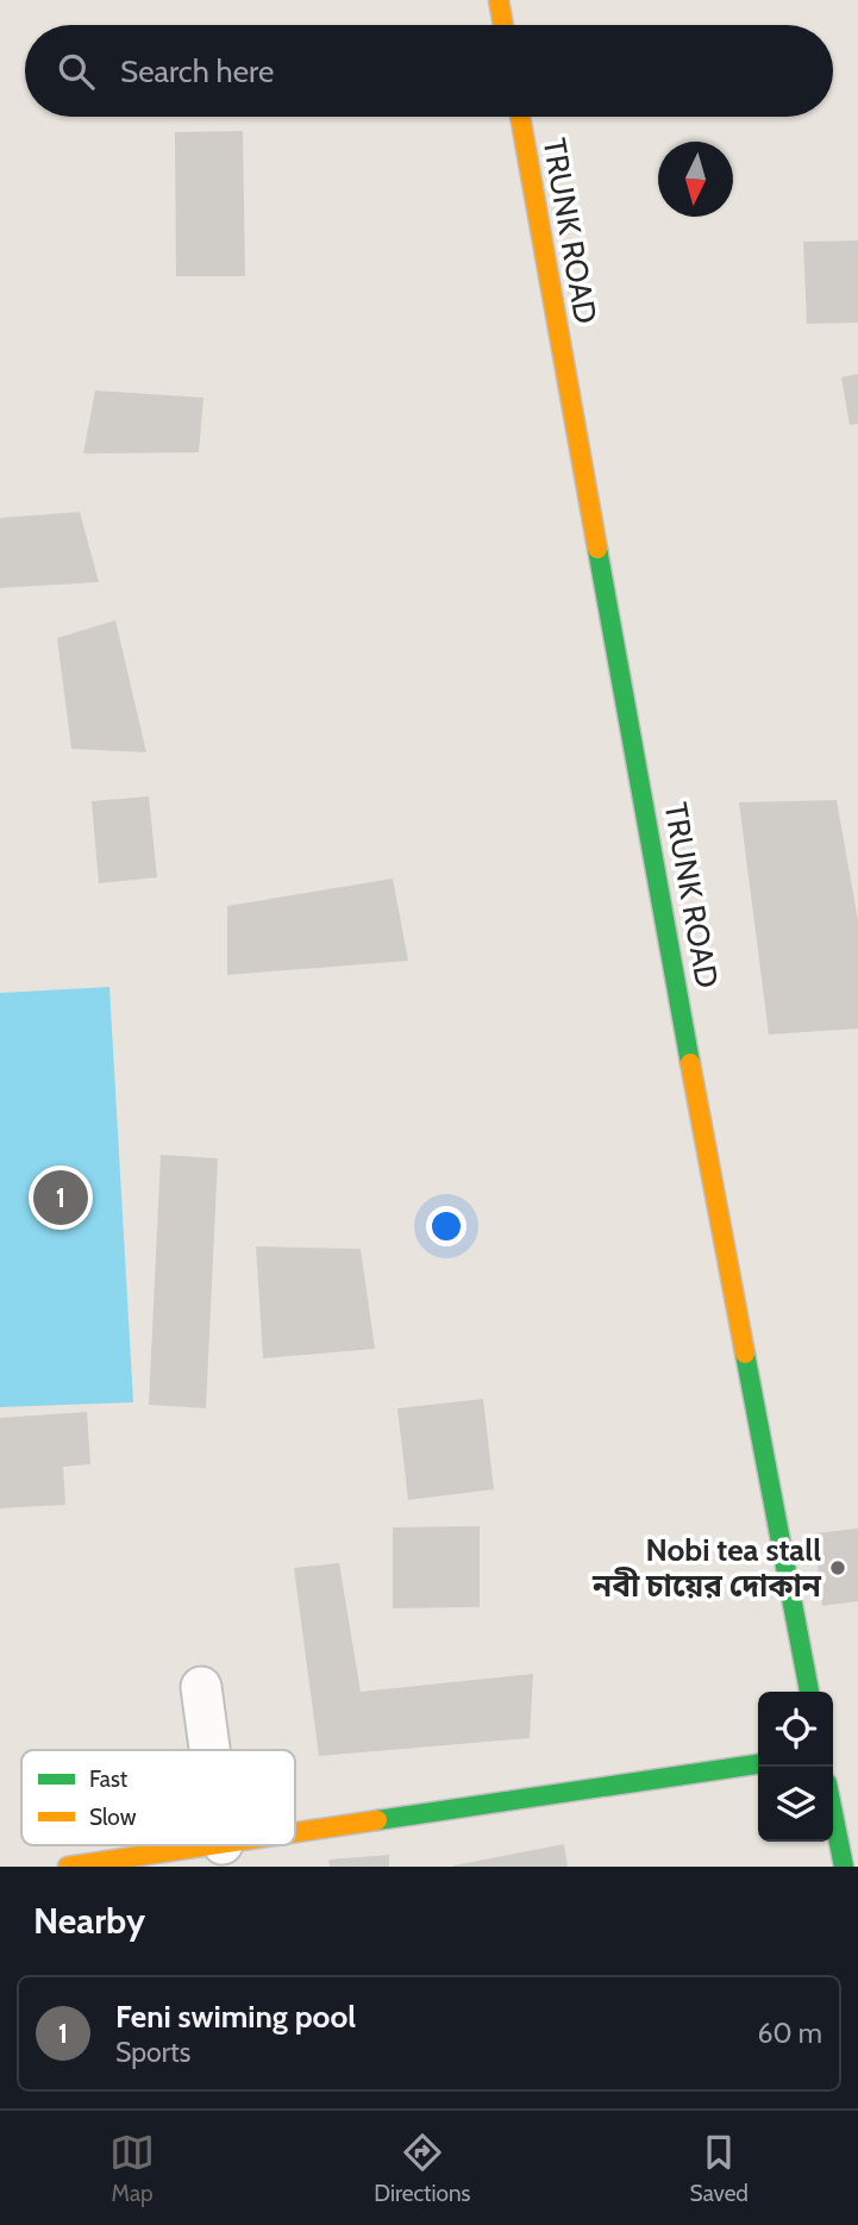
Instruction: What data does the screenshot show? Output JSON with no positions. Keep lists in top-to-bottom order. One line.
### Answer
{"streets":{"main road":["TRUNK ROAD"]},"places":["Nobi tea stall নবী চায়ের দোকান"],"legend":["Fast","Slow"],"north":"bottom","page":{"search":"Search here","pins":"1","heading":"Nearby","list":[{"mark":"1","name":"Feni swiming pool","note":"Sports","value":"60 m"}],"nav":["Map","Directions","Saved"]}}
